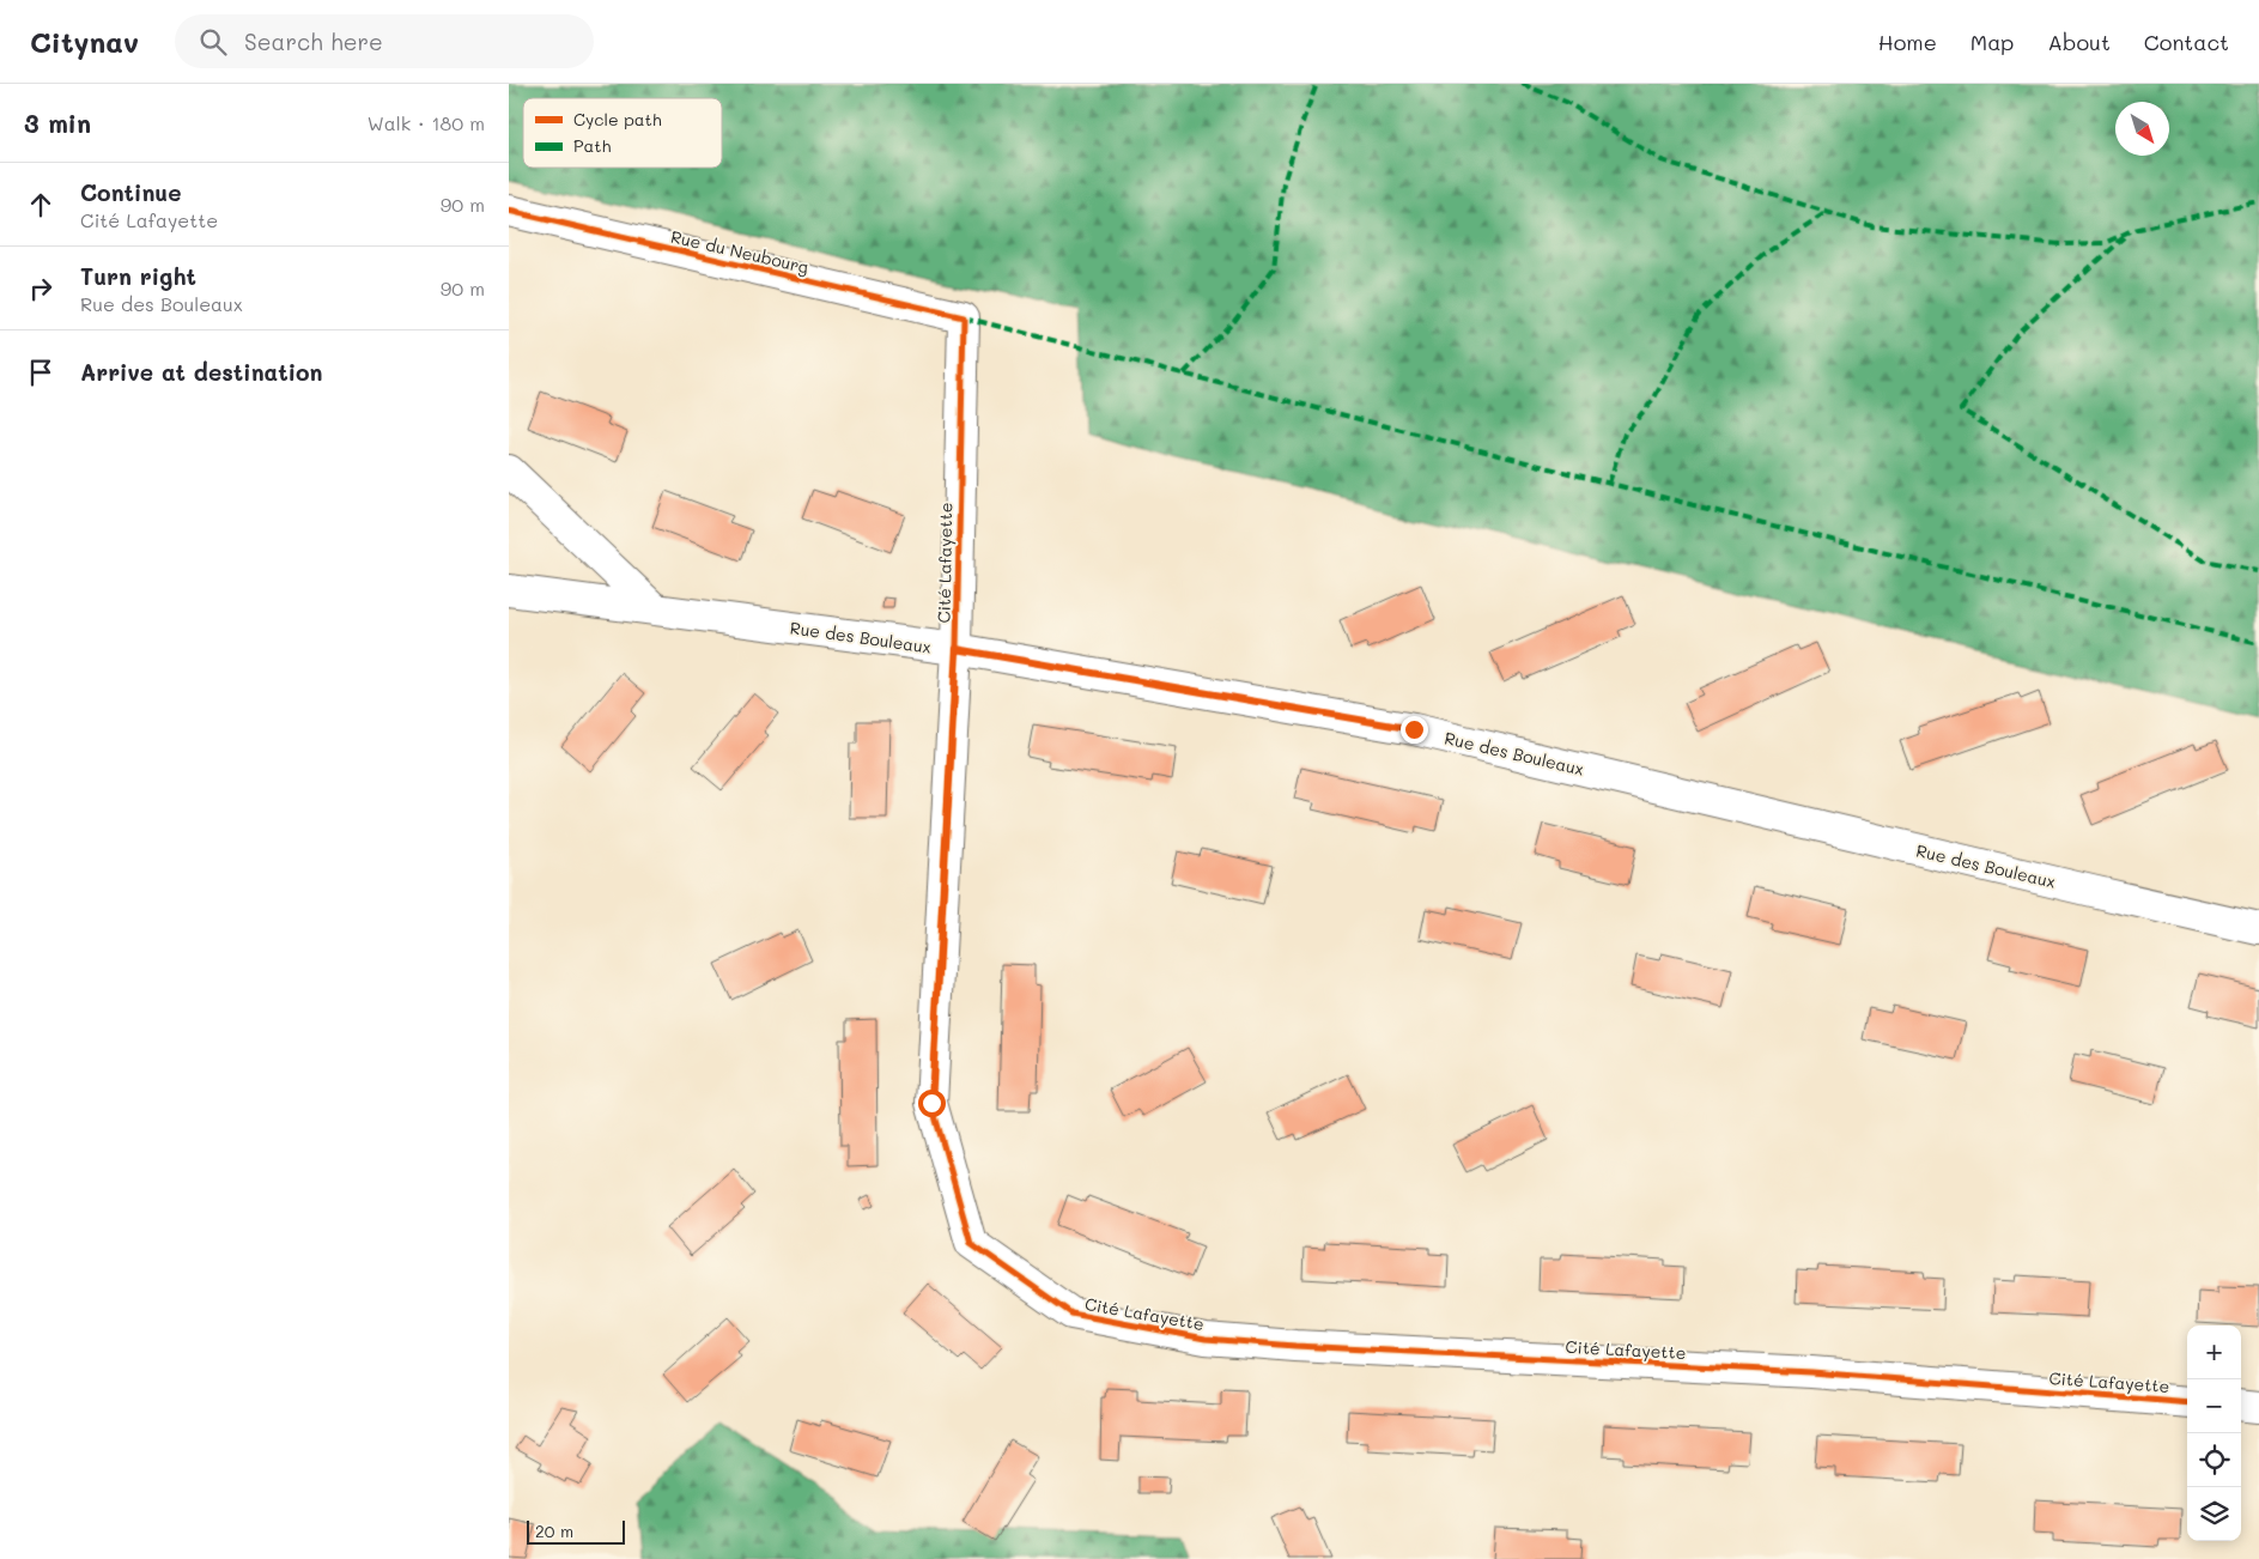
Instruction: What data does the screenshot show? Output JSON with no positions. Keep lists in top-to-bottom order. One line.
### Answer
{"streets":{"street":["Rue du Neubourg","Cité Lafayette","Rue des Bouleaux"]},"crossings":[["Rue du Neubourg","Cité Lafayette"],["Cité Lafayette","Rue des Bouleaux"]],"legend":["Cycle path","Path"],"scale_bar":"20 m","north":"bottom right","page":{"header":"Citynav","search":"Search here","nav":["Home","Map","About","Contact"],"heading":["3 min","Walk · 180 m"],"list":[["Continue","Cité Lafayette","90 m"],["Turn right","Rue des Bouleaux","90 m"],"Arrive at destination"],"map_buttons":["+","−"],"scale":"20 m"}}
